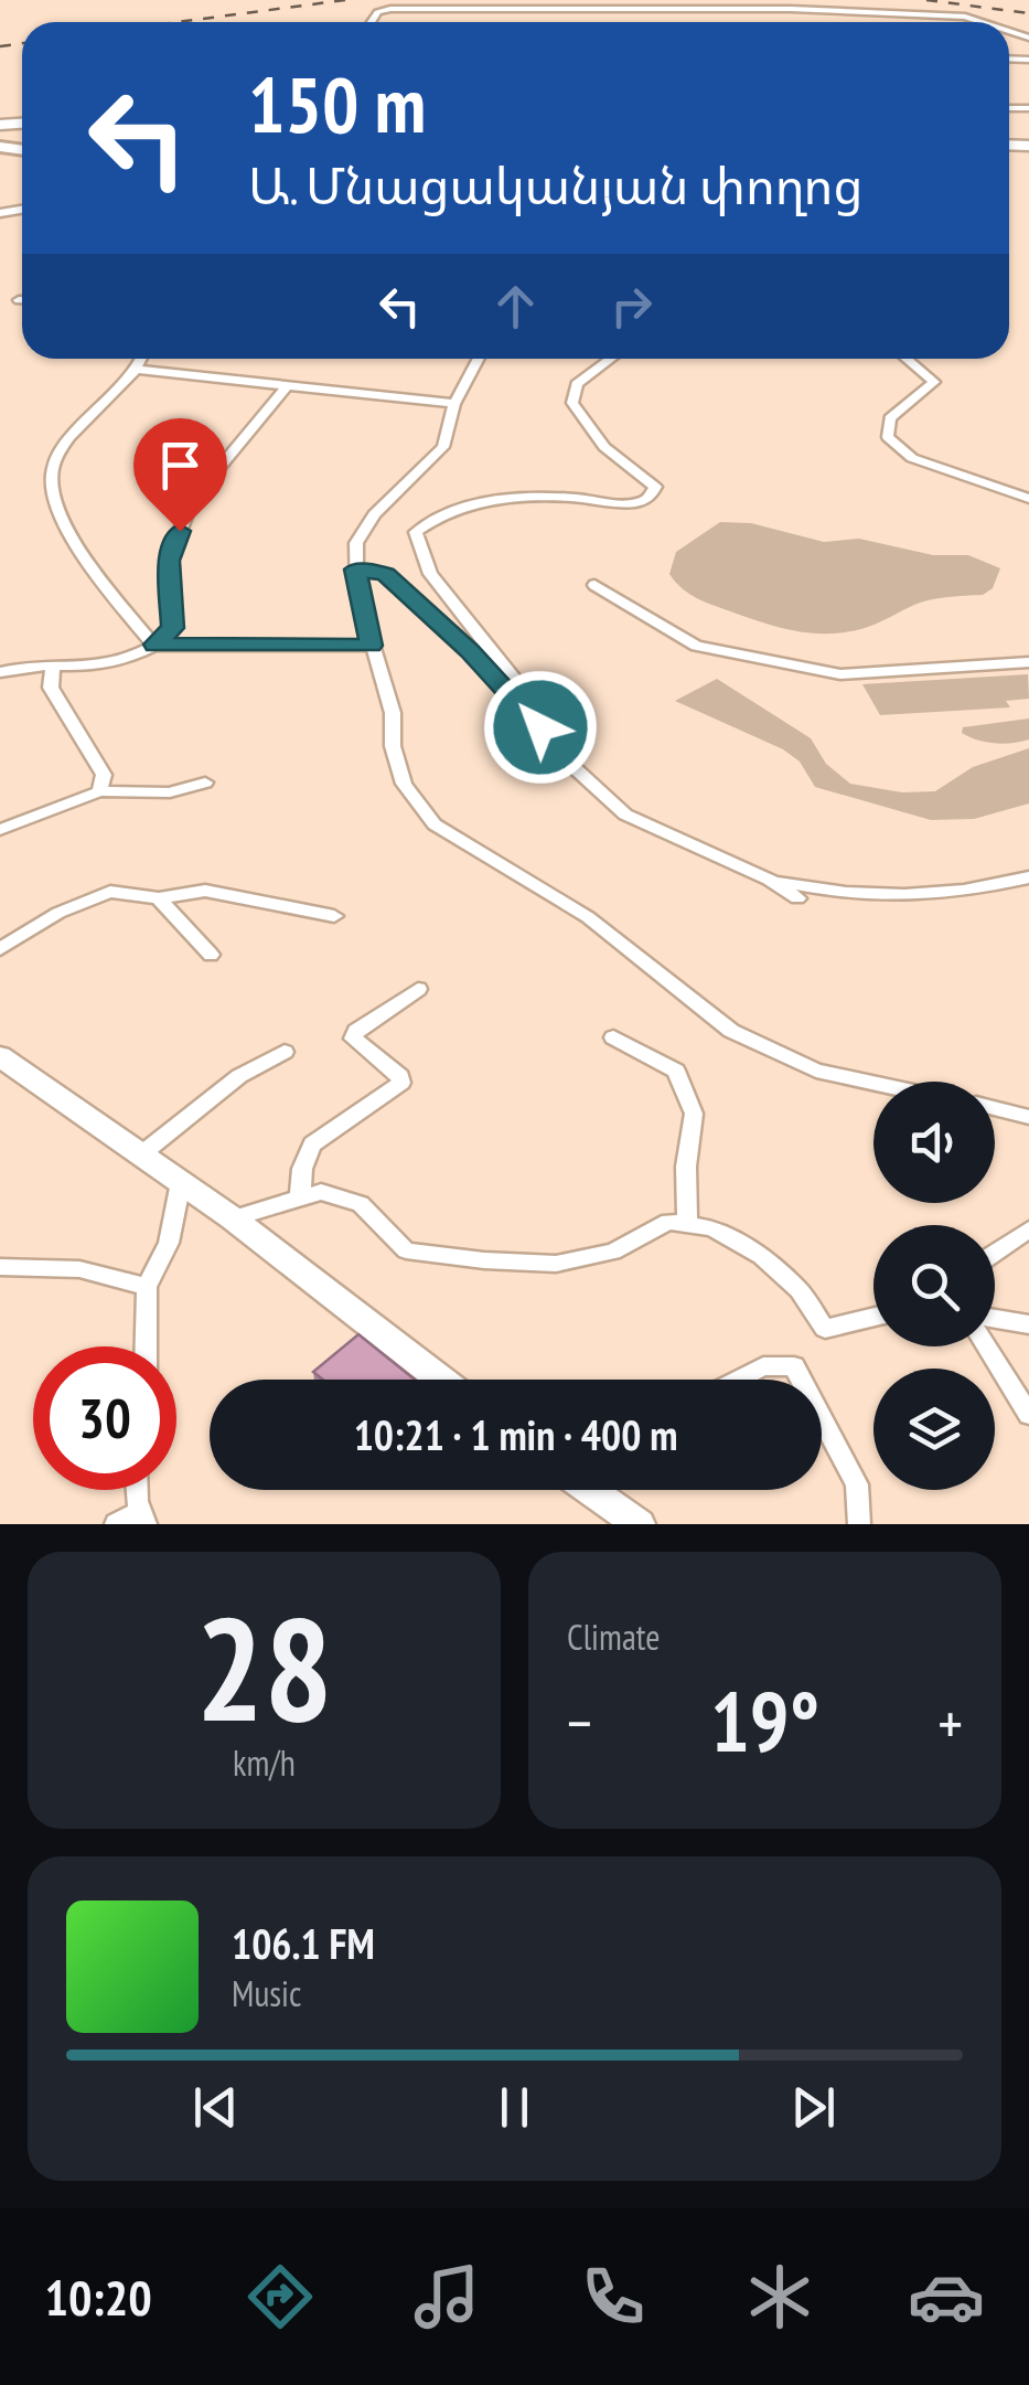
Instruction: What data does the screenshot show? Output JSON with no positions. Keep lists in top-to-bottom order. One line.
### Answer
{"page":{"turn":["150 m","Ա. Մնացականյան փողոց"],"limit":"30","trip":"10:21 · 1 min · 400 m","tile":[["28","km/h"],"Climate"],"heat":["−","19°","+"],"song":["106.1 FM","Music"],"tabs":"10:20"}}
